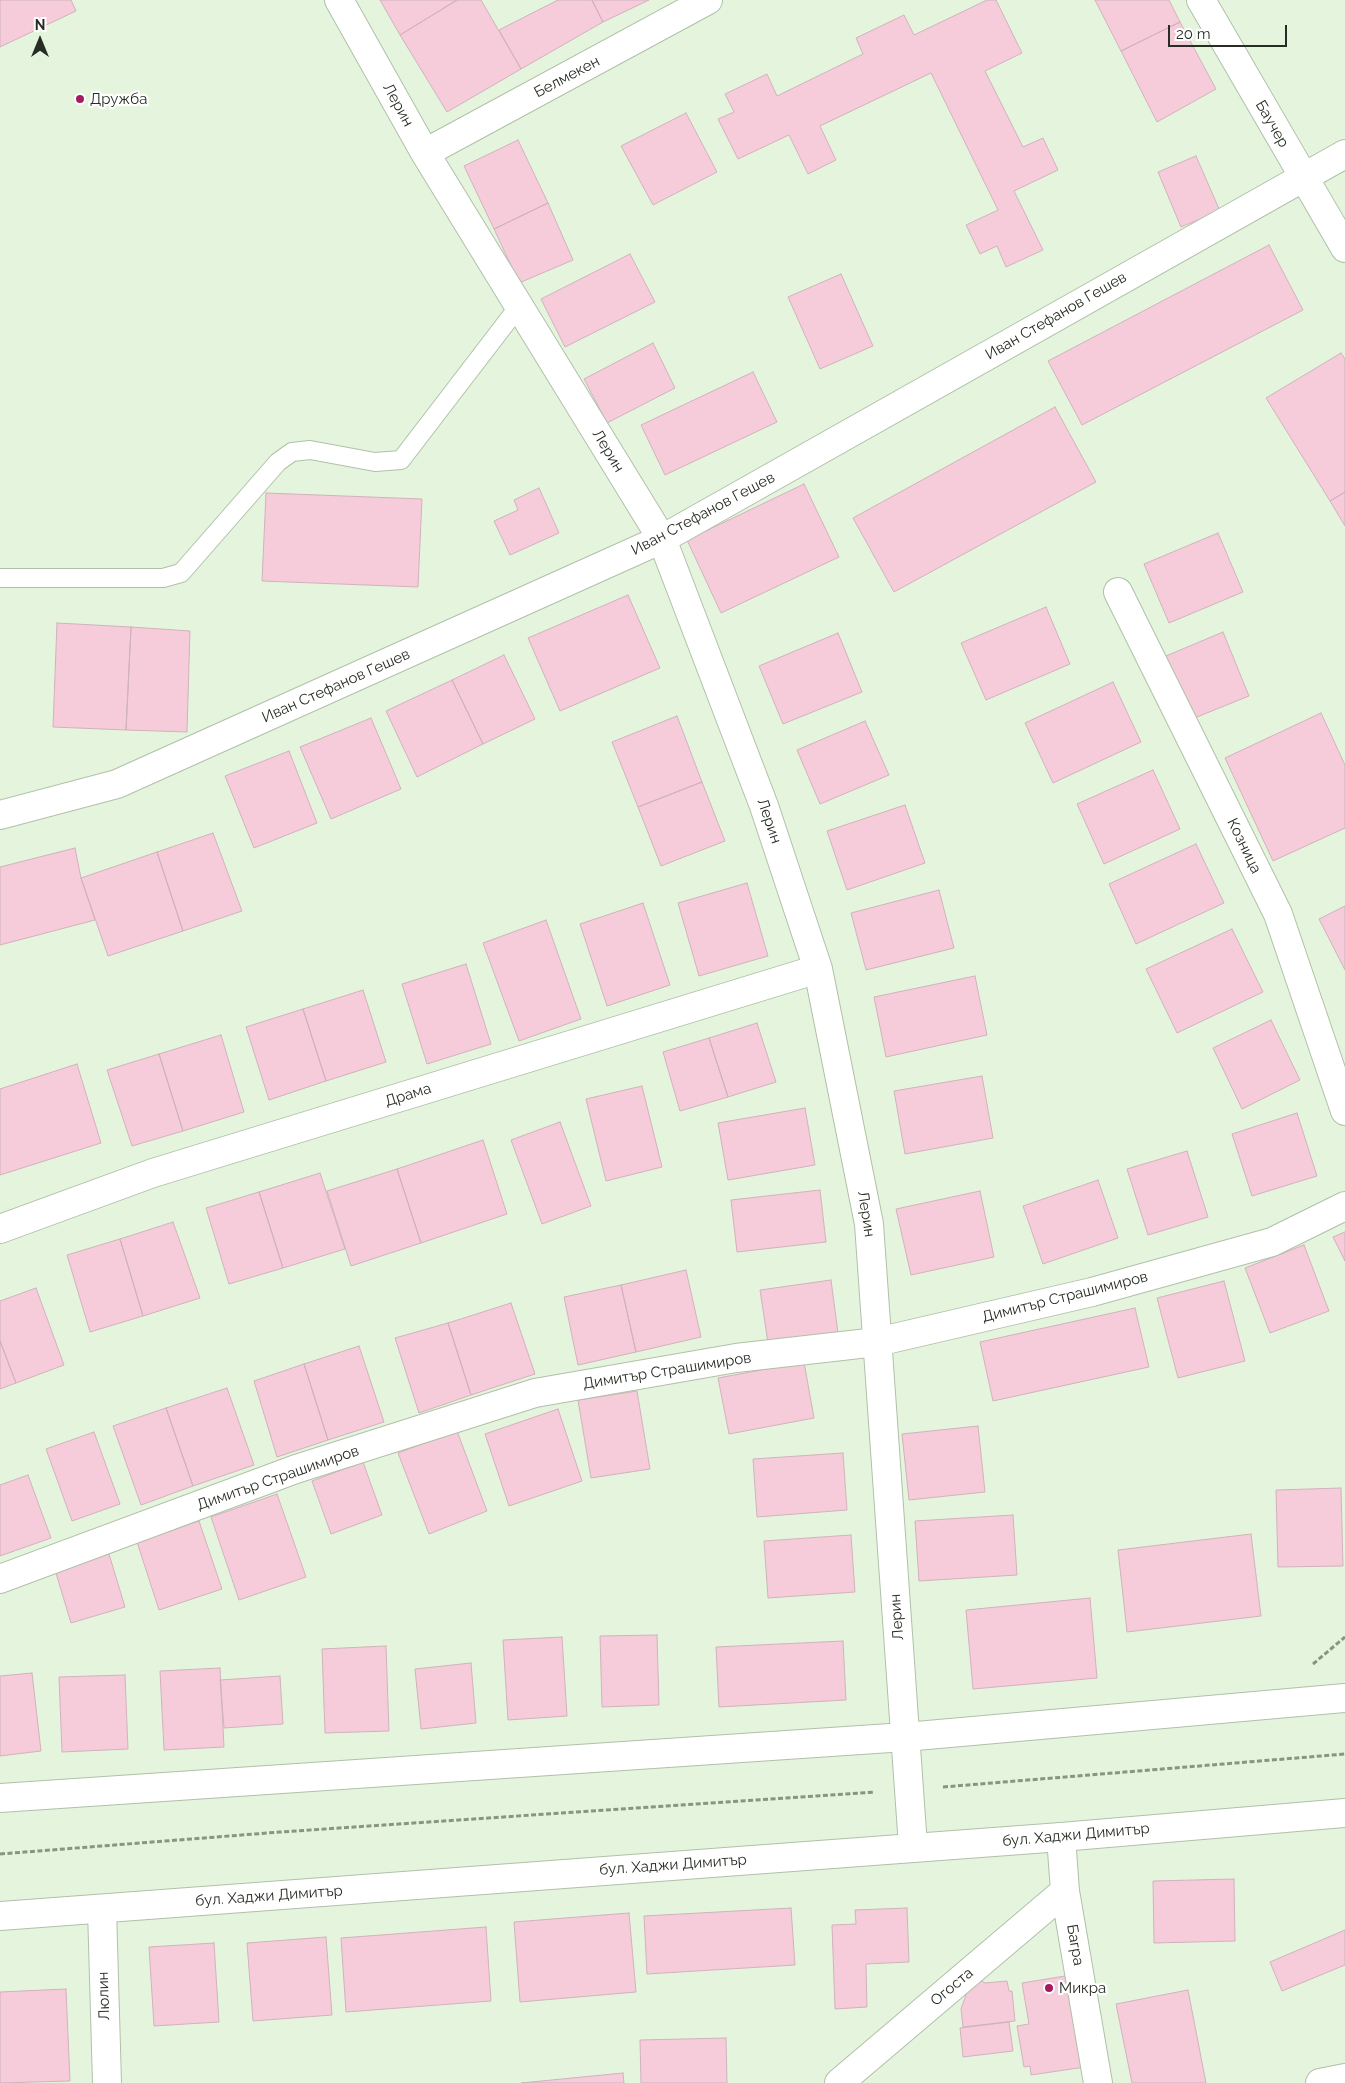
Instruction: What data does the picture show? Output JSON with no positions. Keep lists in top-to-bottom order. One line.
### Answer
{"streets":{"street":["Белмекен","Лерин","Баучер","Иван Стефанов Гешев","Козница","Драма","Димитър Страшимиров","бул. Хаджи Димитър","Багра","Огоста","Люлин"]},"crossings":[["Белмекен","Лерин"],["Лерин","Иван Стефанов Гешев"],["Лерин","Драма"],["Лерин","Димитър Страшимиров"],["Лерин","бул. Хаджи Димитър"],["Баучер","Иван Стефанов Гешев"],["бул. Хаджи Димитър","Багра"],["бул. Хаджи Димитър","Люлин"],["Багра","Огоста"]],"places":["Дружба","Микра"],"scale_bar":"20 m","north":"top"}
